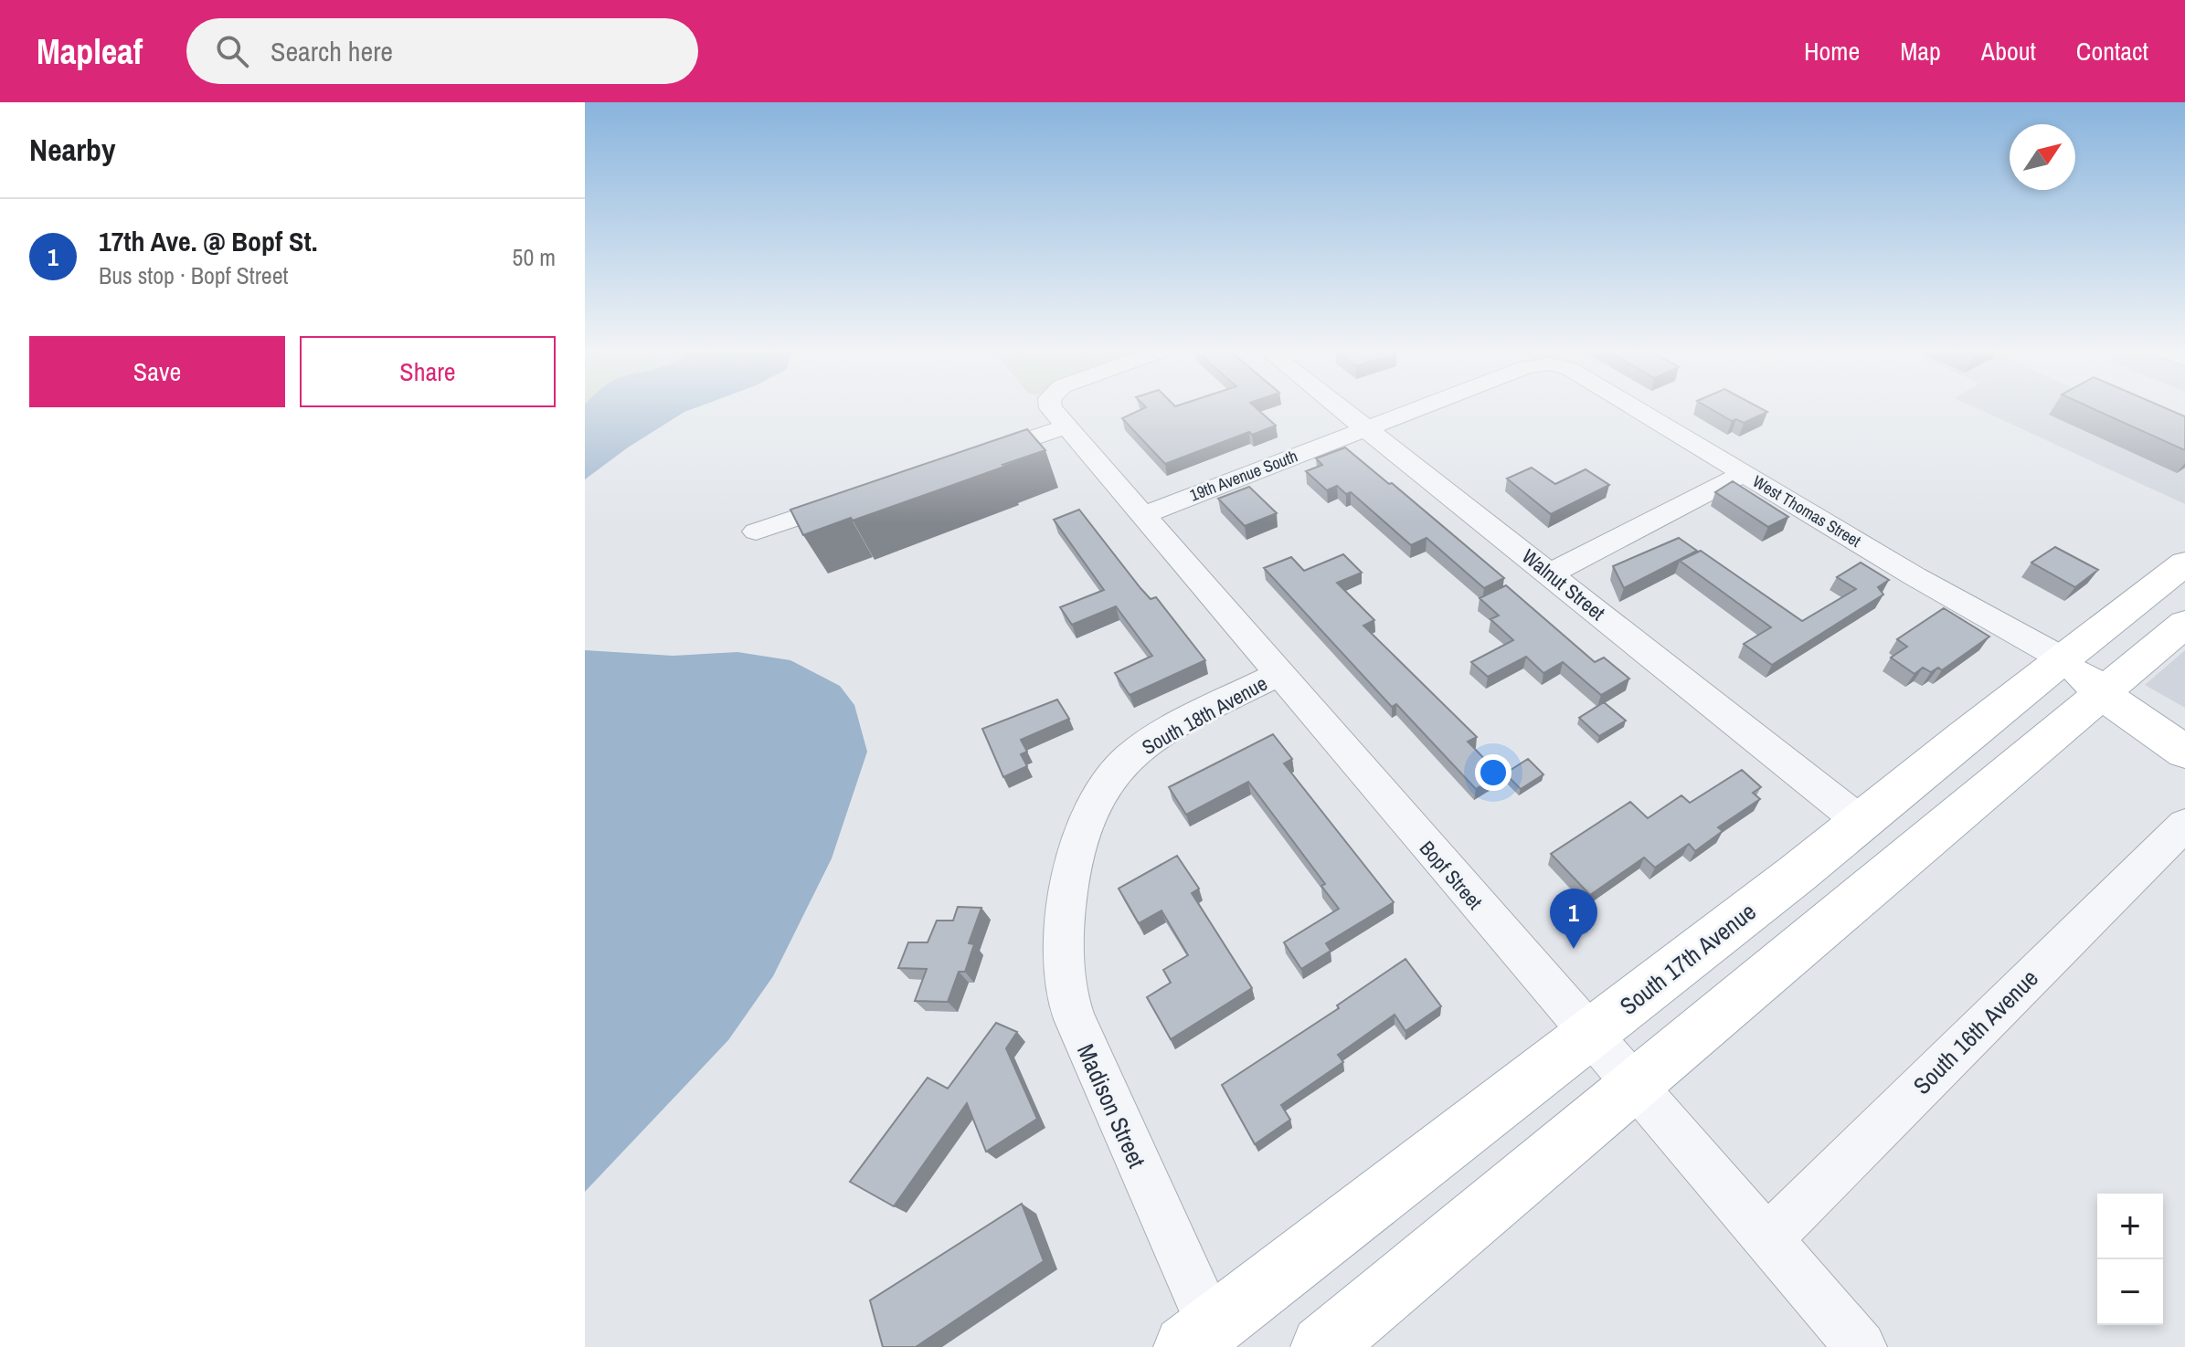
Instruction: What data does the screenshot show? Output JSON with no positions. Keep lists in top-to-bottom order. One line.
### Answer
{"streets":{"main road":["West Thomas Street","South 17th Avenue"],"street":["19th Avenue South","Walnut Street","South 18th Avenue","Bopf Street","South 16th Avenue","Madison Street"]},"crossings":[["19th Avenue South","Walnut Street"],["19th Avenue South","Bopf Street"],["West Thomas Street","South 17th Avenue"],["Walnut Street","South 17th Avenue"],["South 18th Avenue","Bopf Street"],["South 18th Avenue","Madison Street"],["Bopf Street","South 17th Avenue"],["Bopf Street","South 16th Avenue"],["South 17th Avenue","Madison Street"]],"north":"top right","page":{"header":"Mapleaf","search":"Search here","nav":["Home","Map","About","Contact"],"heading":"Nearby","list":[{"mark":"1","name":"17th Ave. @ Bopf St.","note":"Bus stop · Bopf Street","value":"50 m"}],"buttons":["Save","Share"],"pins":"1","map_buttons":["+","−"]}}
